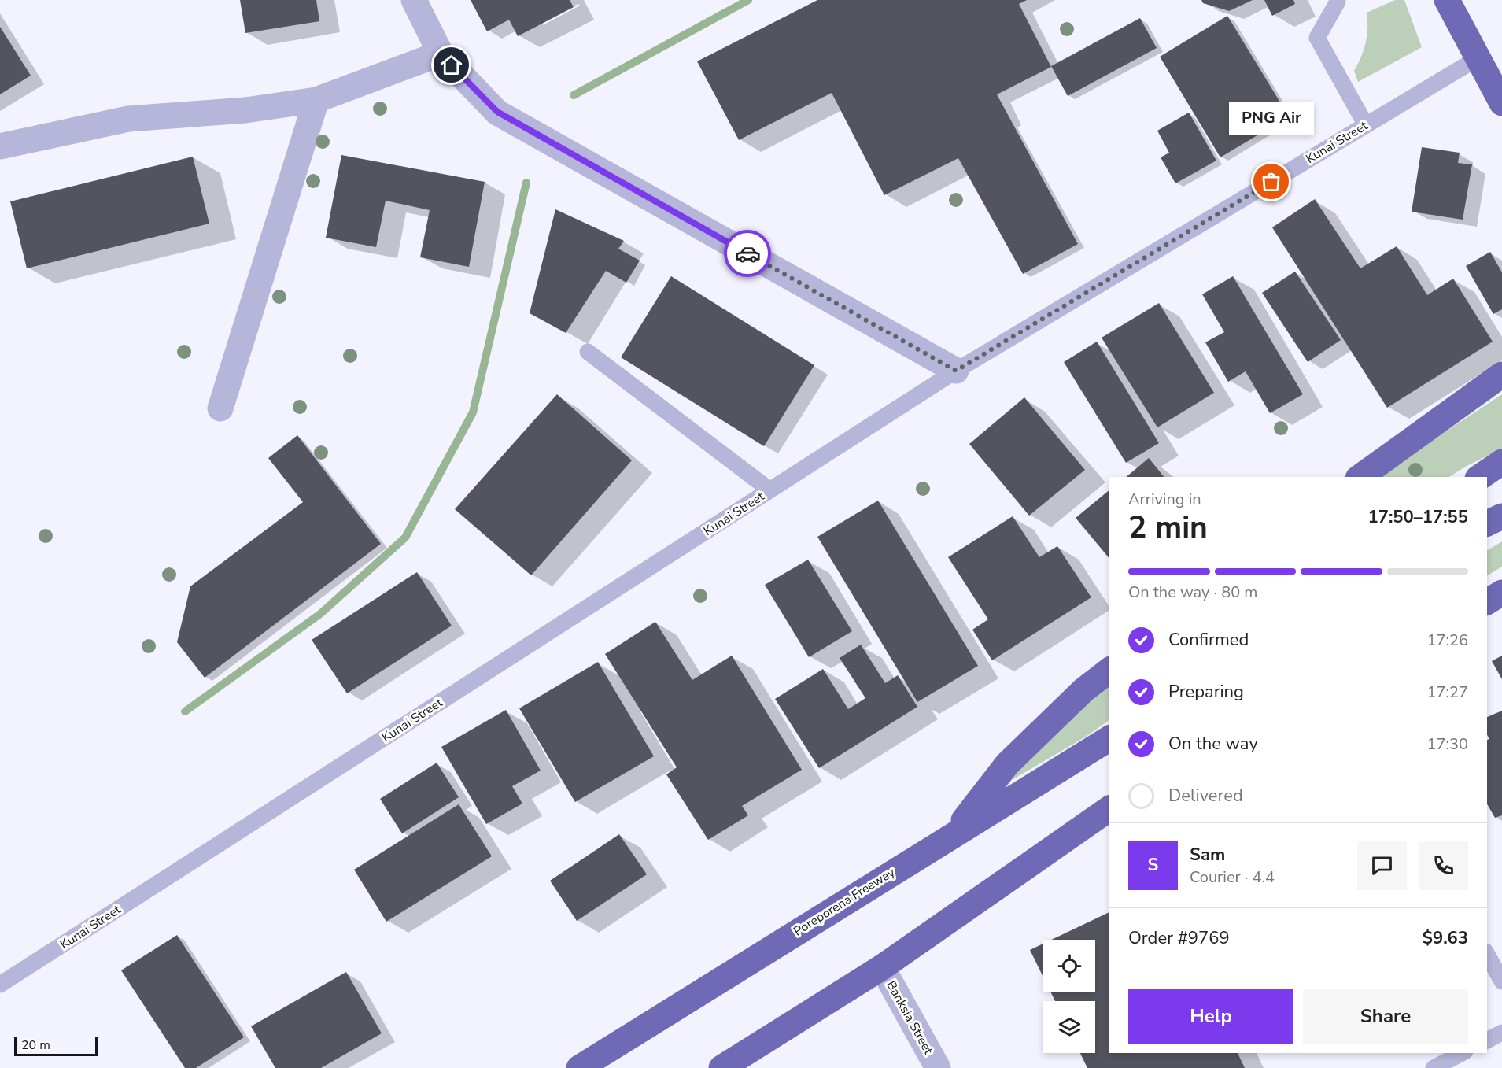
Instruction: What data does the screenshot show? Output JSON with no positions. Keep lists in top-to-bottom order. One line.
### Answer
{"streets":{"highway":["Poreporena Freeway"],"street":["Banksia Street"],"lane":["Kunai Street"]},"places":["PNG Air"],"scale_bar":"20 m","page":{"bubble":"PNG Air","heading":["2 min","Arriving in","17:50–17:55"],"panel":["Sam","Courier · 4.4","Order #9769","$9.63"],"bar":"On the way · 80 m","list":[["Confirmed","17:26"],["Preparing","17:27"],["On the way","17:30"],"Delivered"],"round":"S","buttons":["Help","Share"],"scale":"20 m"}}
